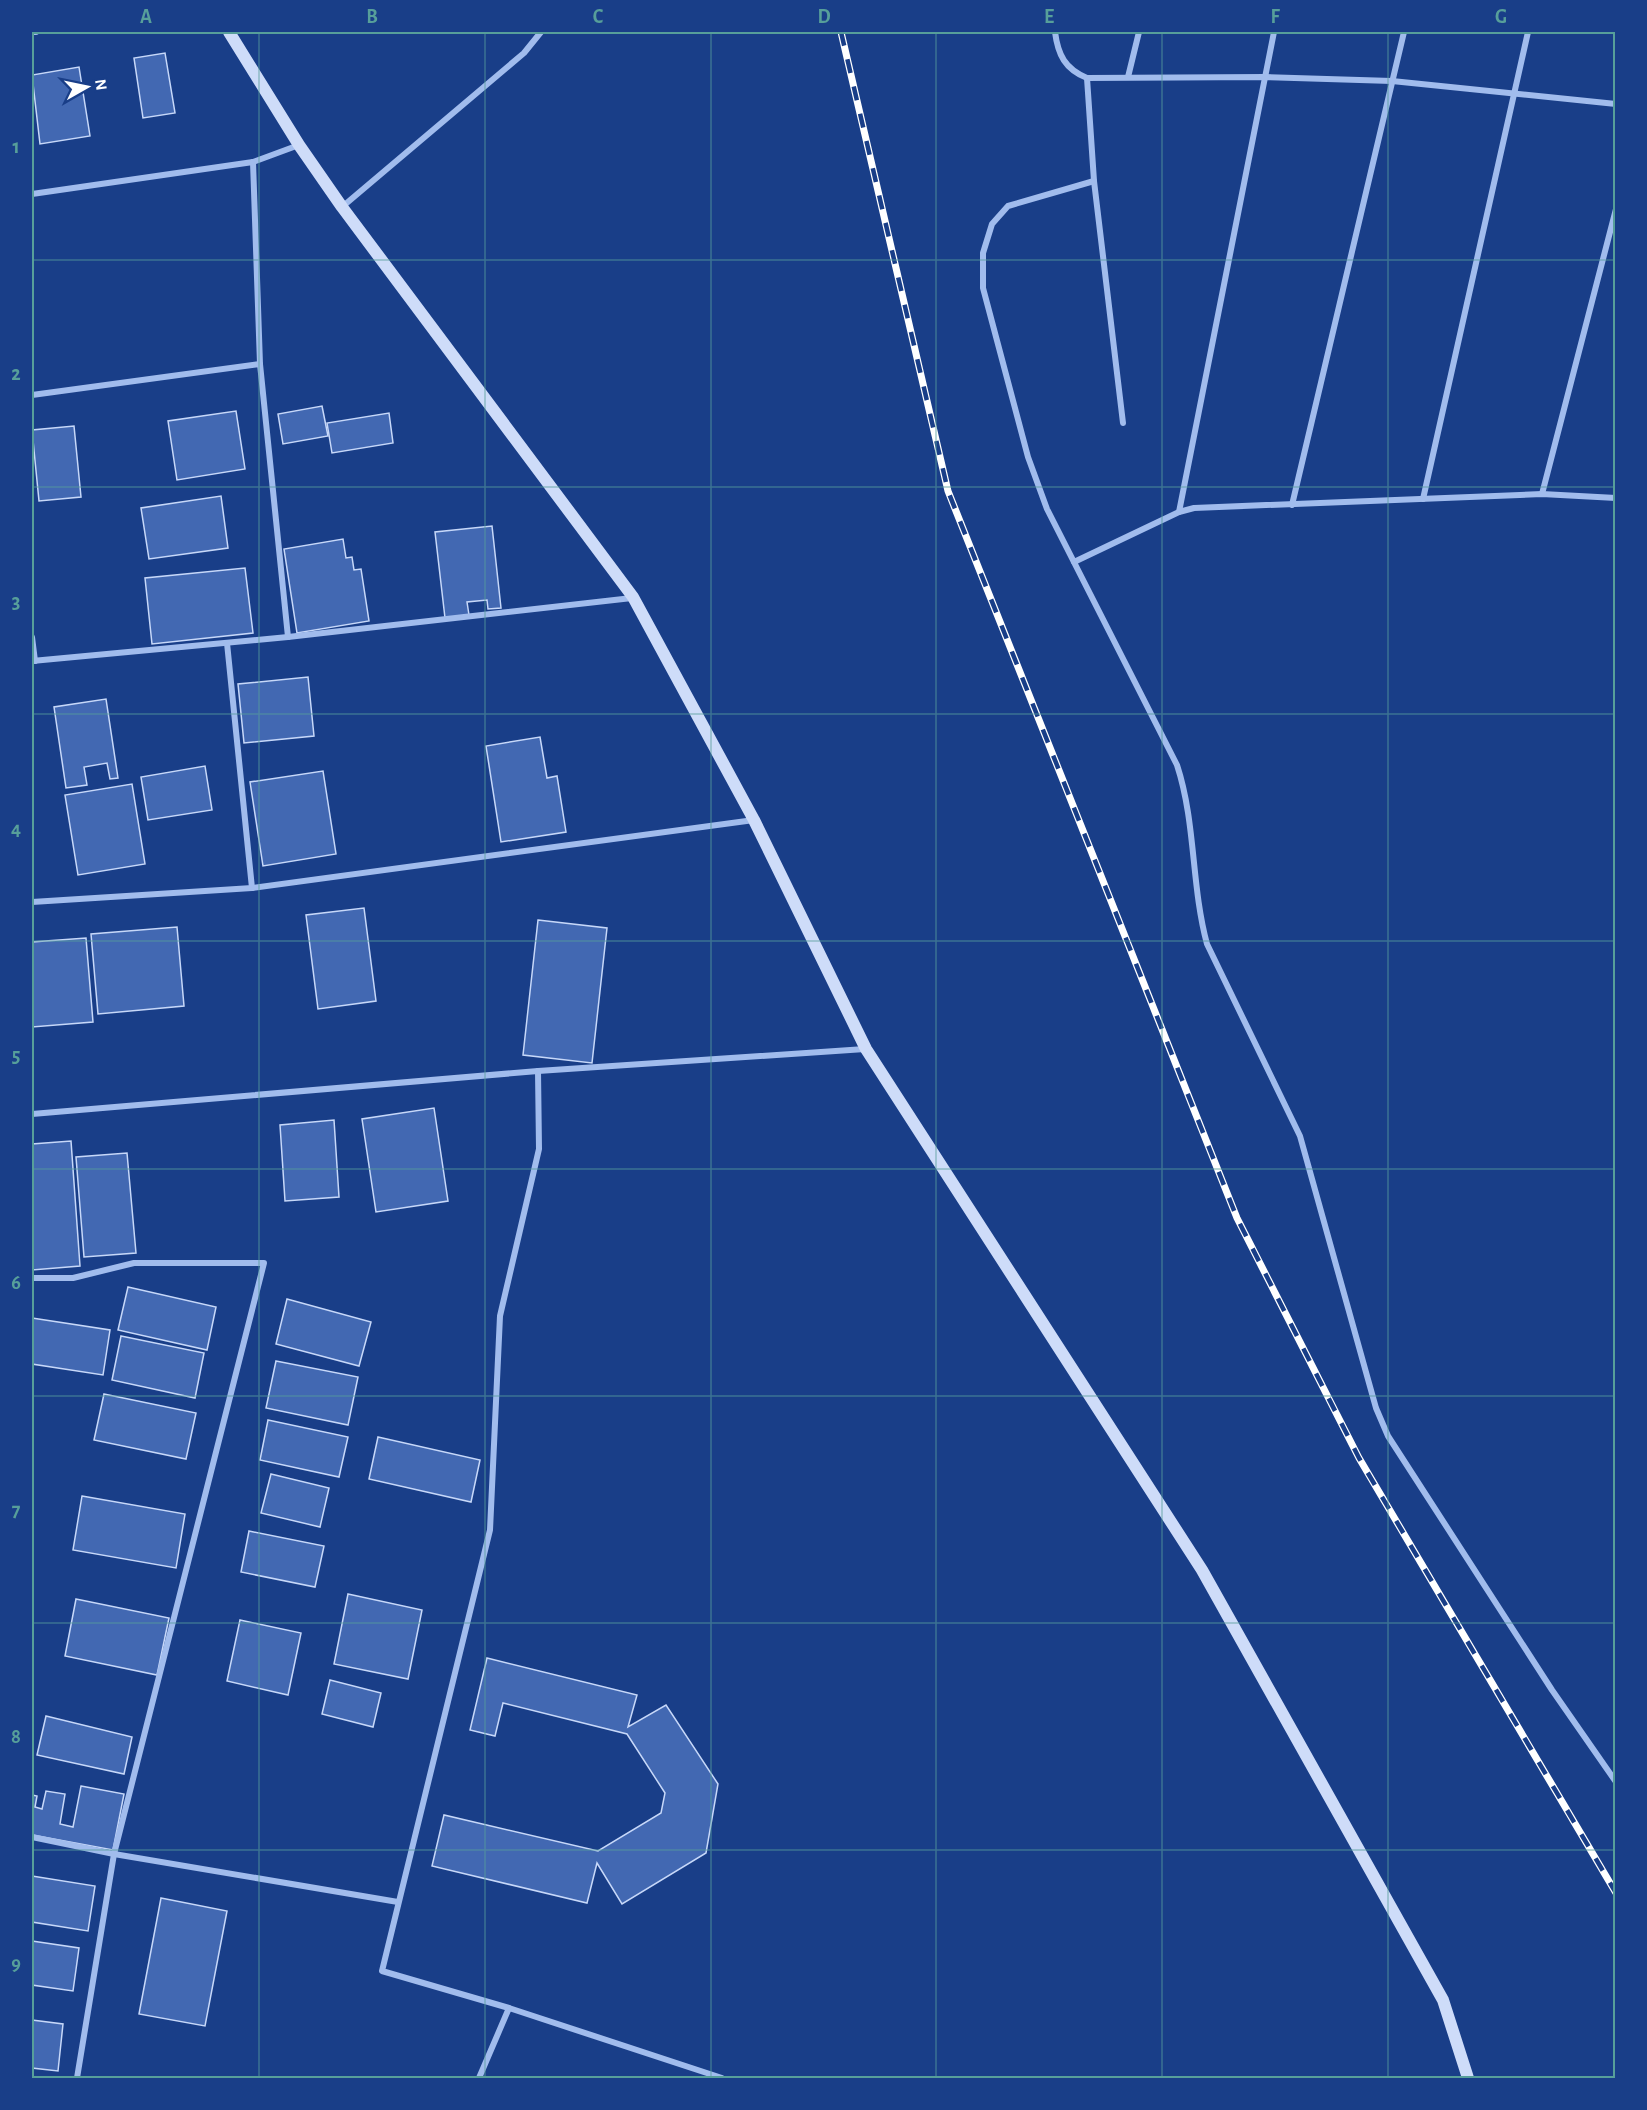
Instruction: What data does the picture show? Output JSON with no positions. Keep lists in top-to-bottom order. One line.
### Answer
{"north":"right","grid":{"columns":["A","B","C","D","E","F","G"],"rows":["1","2","3","4","5","6","7","8","9"]}}
